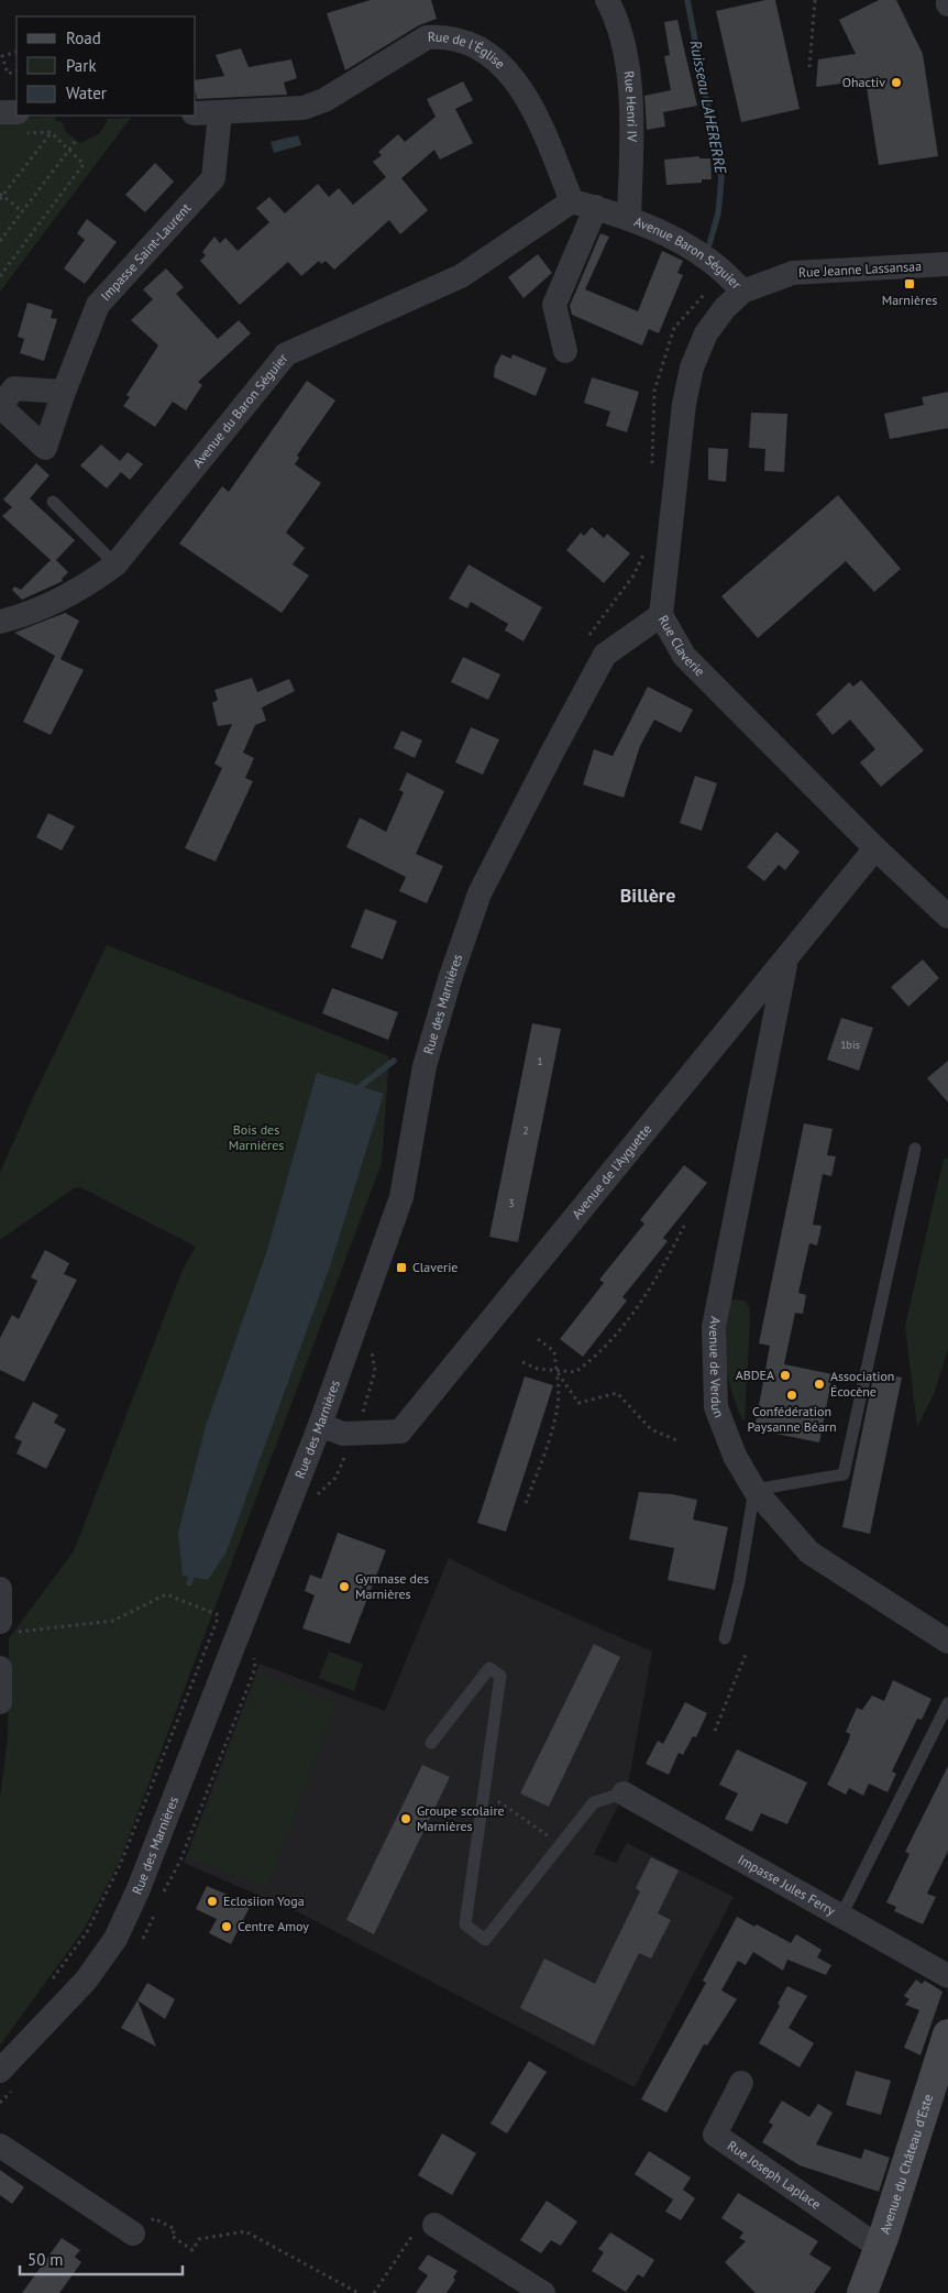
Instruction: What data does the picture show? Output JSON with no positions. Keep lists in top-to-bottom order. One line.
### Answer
{"streets":{"street":["Rue de l'Église","Rue Henri IV","Impasse Saint-Laurent","Avenue Baron Séguier","Rue Jeanne Lassansaa","Avenue du Baron Séguier","Rue Claverie","Rue des Marnières","Avenue de l'Ayguette","Avenue de Verdun","Impasse Jules Ferry","Avenue du Château d'Este","Rue Joseph Laplace"]},"crossings":[["Rue de l'Église","Impasse Saint-Laurent"],["Rue de l'Église","Avenue du Baron Séguier"],["Rue Henri IV","Avenue Baron Séguier"],["Avenue Baron Séguier","Rue Jeanne Lassansaa"],["Avenue Baron Séguier","Rue Claverie"],["Rue Jeanne Lassansaa","Rue Claverie"],["Rue Claverie","Rue des Marnières"],["Rue Claverie","Avenue de l'Ayguette"],["Rue des Marnières","Avenue de l'Ayguette"],["Avenue de l'Ayguette","Avenue de Verdun"],["Avenue du Château d'Este","Rue Joseph Laplace"]],"districts":["Billère"],"water":["Ruisseau LAHERERRE"],"parks":["Bois des Marnières"],"places":{"other":["Ohactiv","ABDEA","Association Écocène","Confédération Paysanne Béarn","Gymnase des Marnières","Groupe scolaire Marnières","Eclosiion Yoga","Centre Amoy"],"transit":["Marnières","Claverie"]},"house_numbers":["1bis","1","2","3"],"legend":["Road","Park","Water"],"scale_bar":"50 m"}
